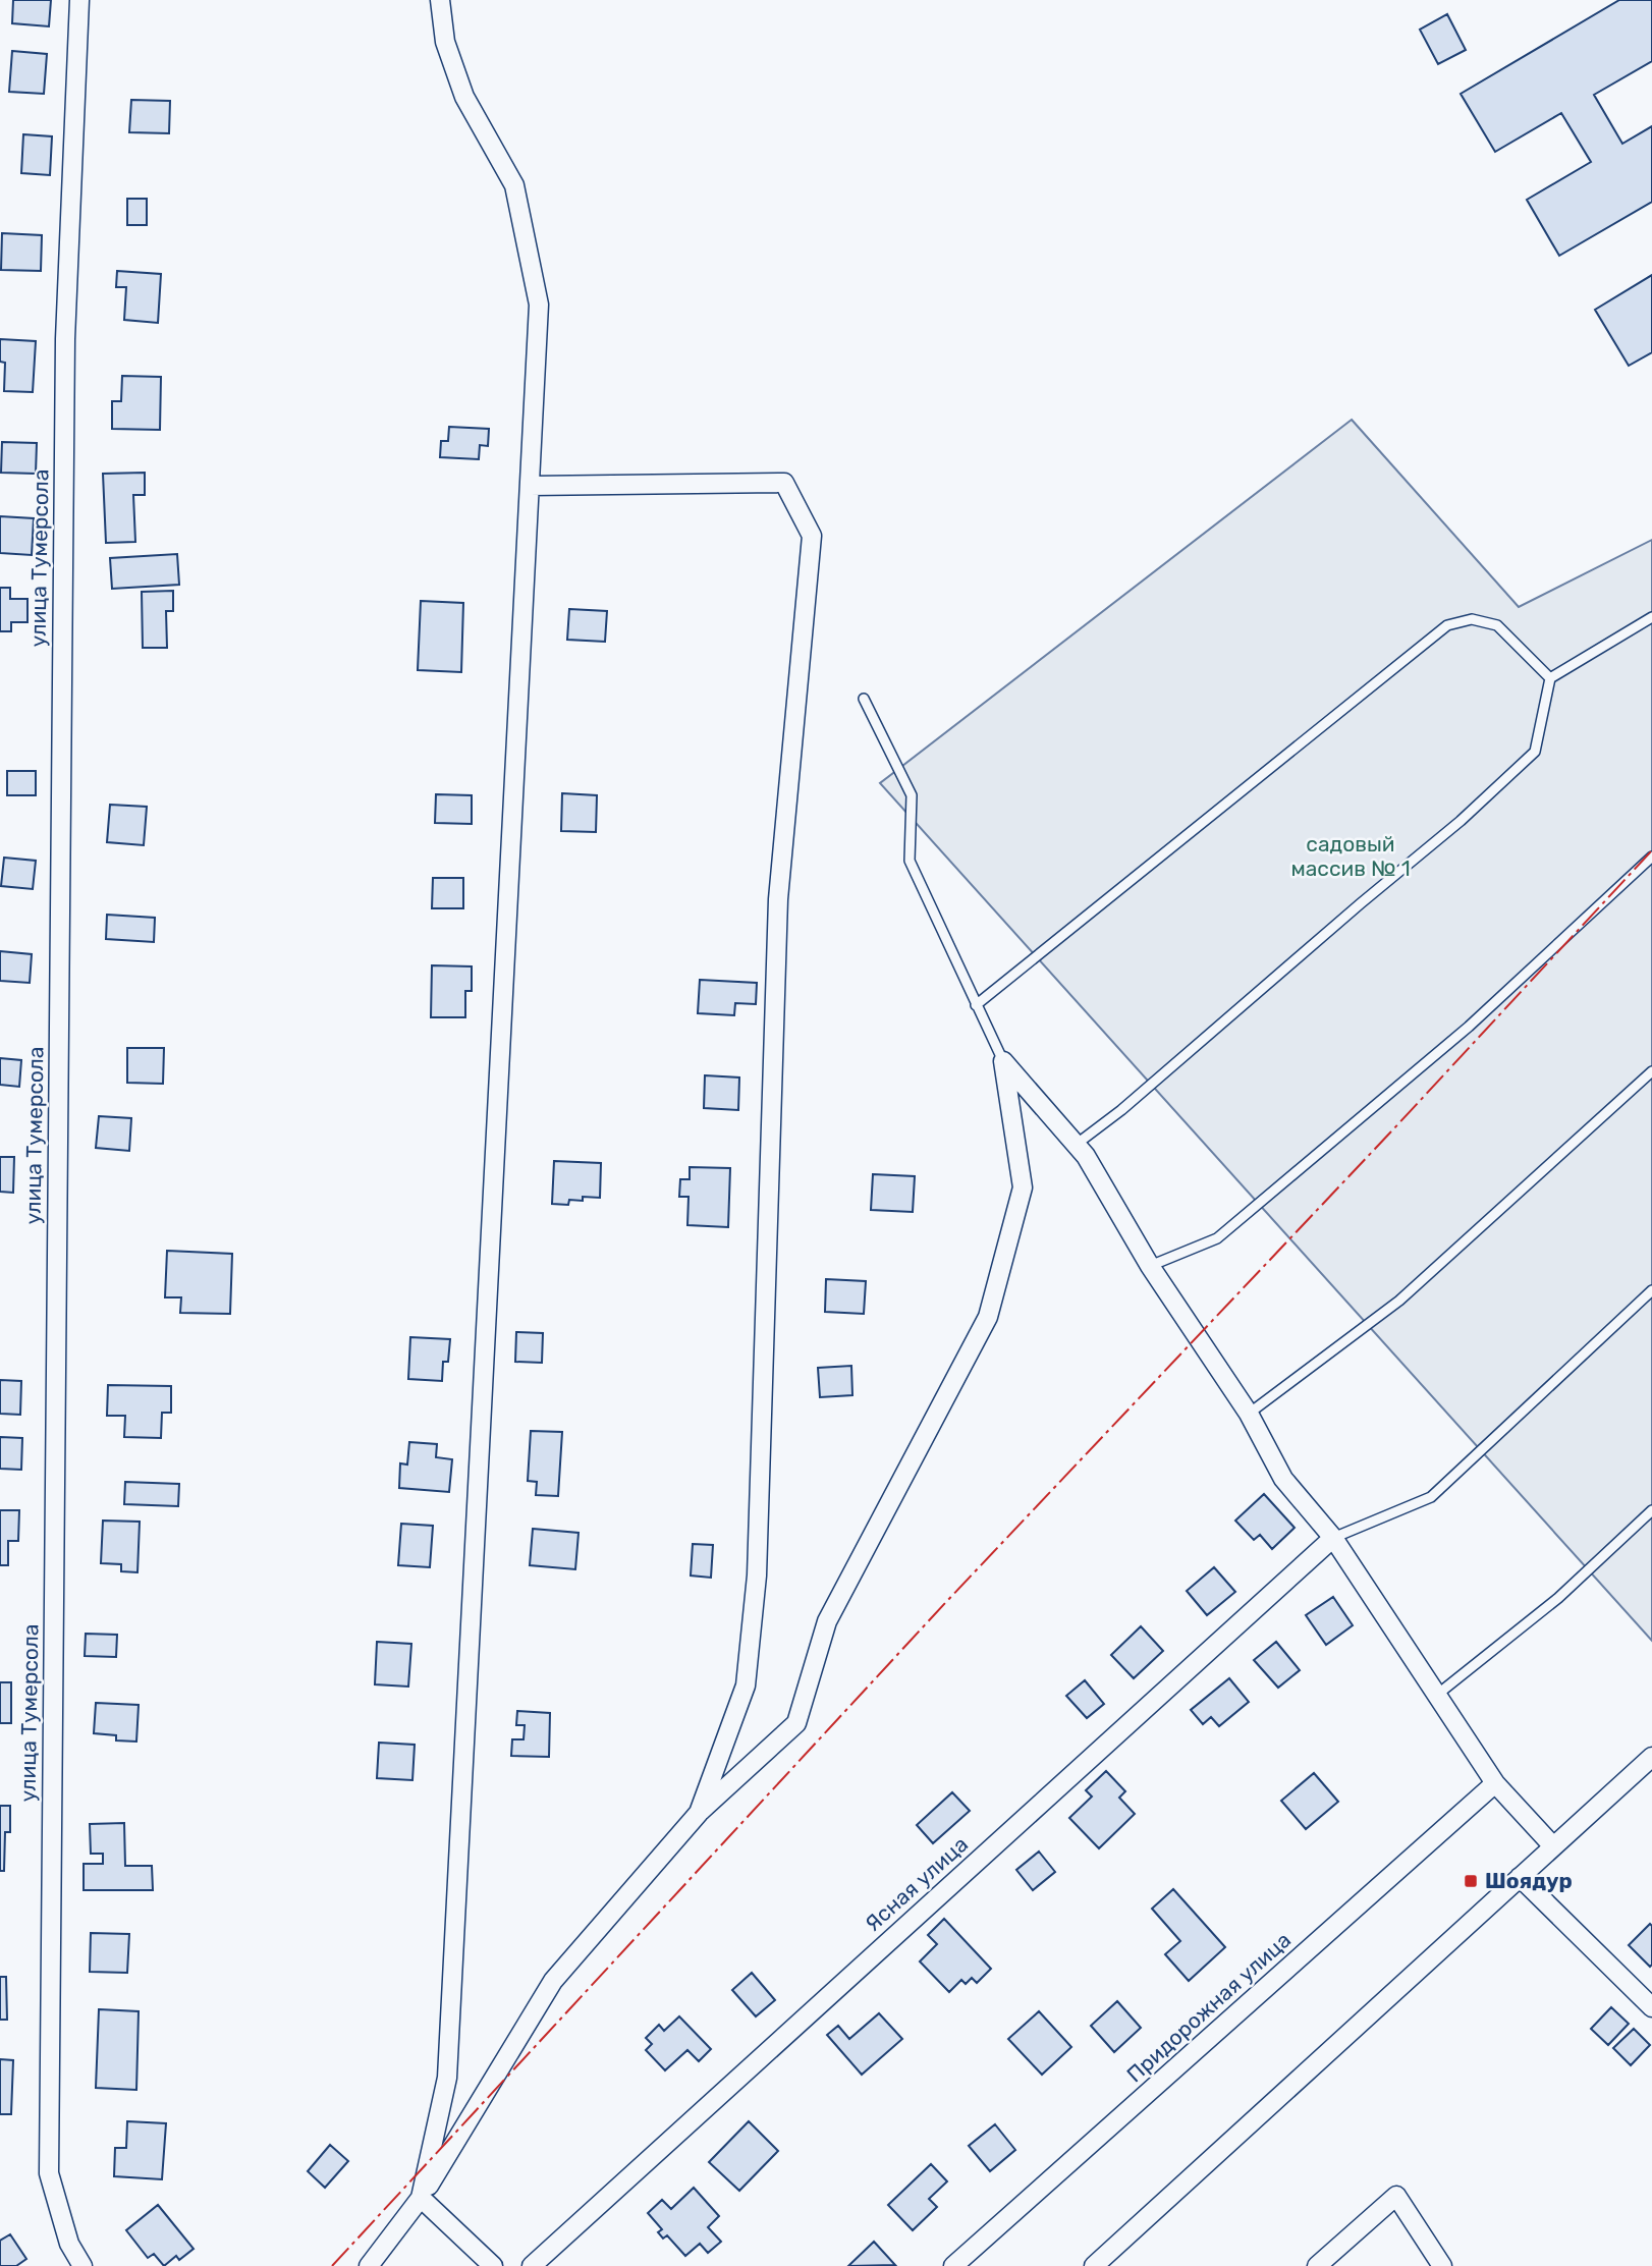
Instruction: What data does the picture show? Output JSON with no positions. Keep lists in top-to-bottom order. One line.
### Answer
{"streets":{"street":["улица Тумерсола","Ясная улица","Придорожная улица"]},"parks":["садовый массив № 1"],"places":{"transit":["Шоядур"]}}
